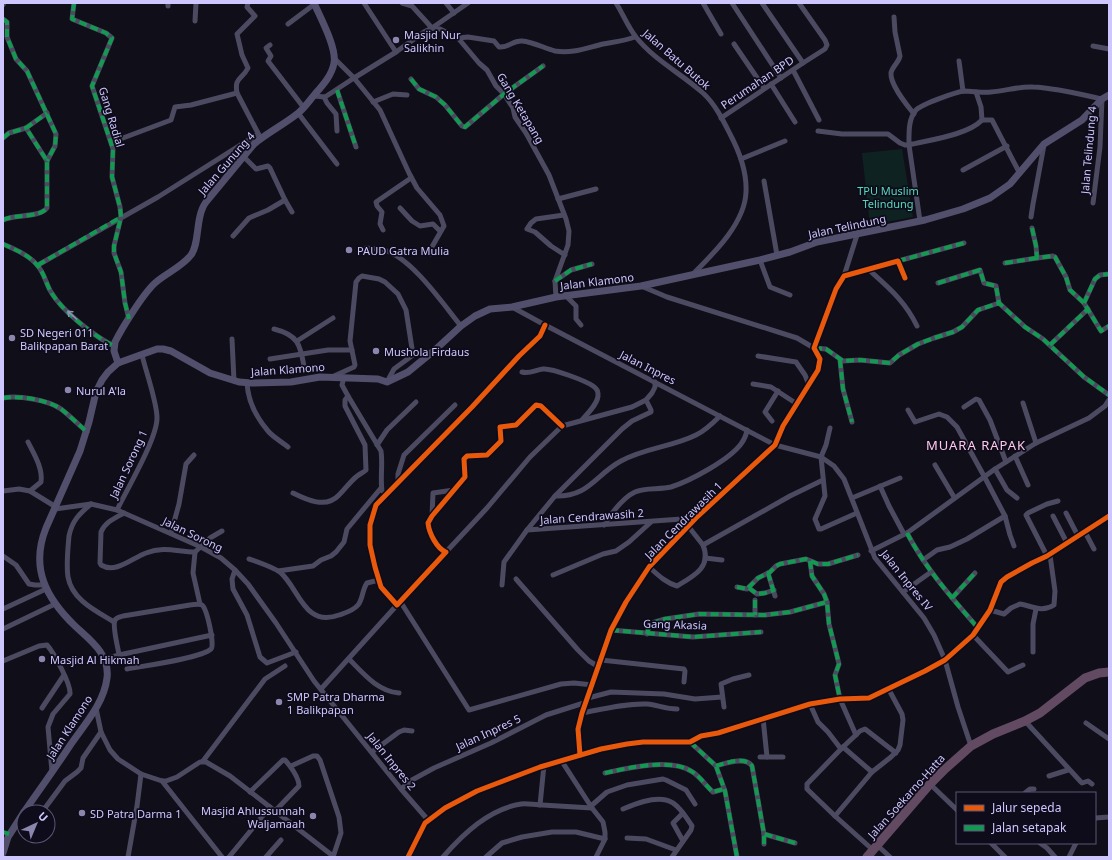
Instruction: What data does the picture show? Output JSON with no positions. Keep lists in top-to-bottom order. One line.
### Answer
{"streets":{"highway":["Jalan Soekarno-Hatta"],"main road":["Jalan Gunung 4","Jalan Telindung","Jalan Klamono"],"street":["Jalan Batu Butok","Perumahan BPD","Gang Ketapang","Gang Radial","Jalan Telindung 4","Jalan Inpres","Jalan Sorong 1","Jalan Cendrawasih 2","Jalan Cendrawasih 1","Jalan Sorong","Jalan Inpres IV","Gang Akasia","Jalan Inpres 5","Jalan Inpres 2"]},"crossings":[["Jalan Batu Butok","Perumahan BPD"],["Jalan Batu Butok","Jalan Telindung"],["Jalan Batu Butok","Jalan Klamono"],["Gang Radial","Jalan Gunung 4"],["Jalan Telindung 4","Jalan Telindung"],["Jalan Telindung","Jalan Klamono"],["Jalan Klamono","Jalan Inpres"],["Jalan Klamono","Jalan Sorong 1"],["Jalan Klamono","Jalan Sorong"],["Jalan Inpres","Jalan Cendrawasih 1"],["Jalan Inpres","Jalan Inpres IV"],["Jalan Sorong 1","Jalan Sorong"],["Jalan Cendrawasih 2","Jalan Cendrawasih 1"],["Jalan Cendrawasih 1","Jalan Inpres IV"],["Jalan Cendrawasih 1","Gang Akasia"],["Jalan Cendrawasih 1","Jalan Inpres 5"],["Jalan Sorong","Jalan Inpres 2"],["Jalan Inpres IV","Jalan Soekarno-Hatta"],["Jalan Inpres 5","Jalan Inpres 2"]],"districts":["MUARA RAPAK"],"parks":["TPU Muslim Telindung"],"places":["Masjid Nur Salikhin","PAUD Gatra Mulia","SD Negeri 011 Balikpapan Barat","Mushola Firdaus","Nurul A'la","Masjid Al Hikmah","SMP Patra Dharma 1 Balikpapan","SD Patra Darma 1","Masjid Ahlussunnah Waljamaah"],"legend":["Jalur sepeda","Jalan setapak"],"north":"top right"}
